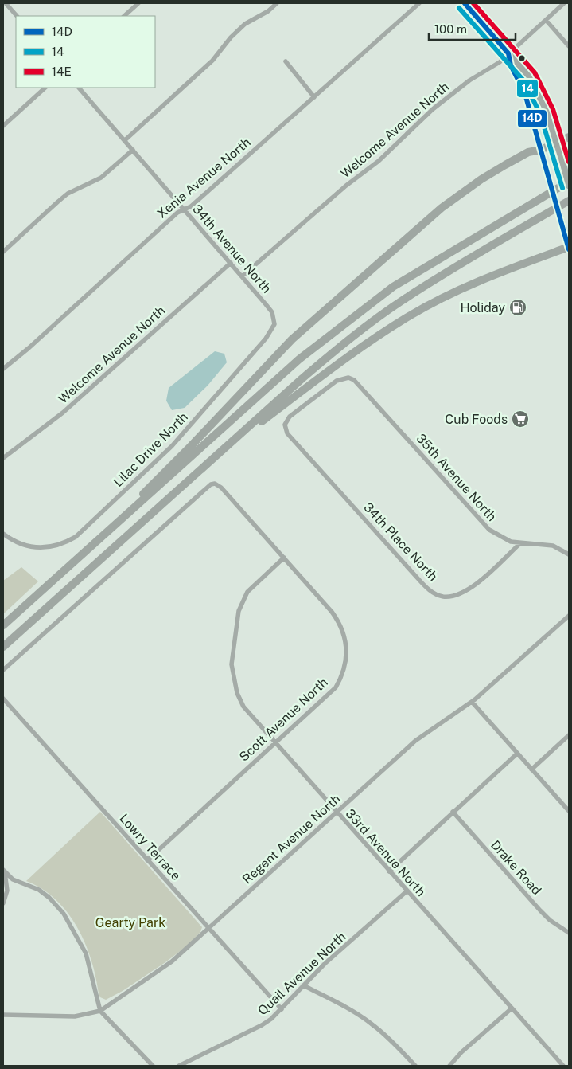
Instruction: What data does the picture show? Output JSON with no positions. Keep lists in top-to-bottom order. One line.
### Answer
{"streets":{"street":["Welcome Avenue North","Xenia Avenue North","34th Avenue North","Lilac Drive North","35th Avenue North","34th Place North","Scott Avenue North","Regent Avenue North","Lowry Terrace","33rd Avenue North","Drake Road","Quail Avenue North"]},"crossings":[["Welcome Avenue North","34th Avenue North"],["Xenia Avenue North","34th Avenue North"],["34th Avenue North","Lilac Drive North"],["35th Avenue North","34th Place North"],["Scott Avenue North","Lowry Terrace"],["Scott Avenue North","33rd Avenue North"],["Regent Avenue North","Lowry Terrace"],["Regent Avenue North","33rd Avenue North"],["Lowry Terrace","Quail Avenue North"],["33rd Avenue North","Quail Avenue North"]],"parks":["Gearty Park"],"places":{"fuel station":["Holiday"],"supermarket":["Cub Foods"]},"lines":["transit line 14D","transit line 14E","transit line 14"],"legend":["14D","14","14E"],"scale_bar":"100 m"}
